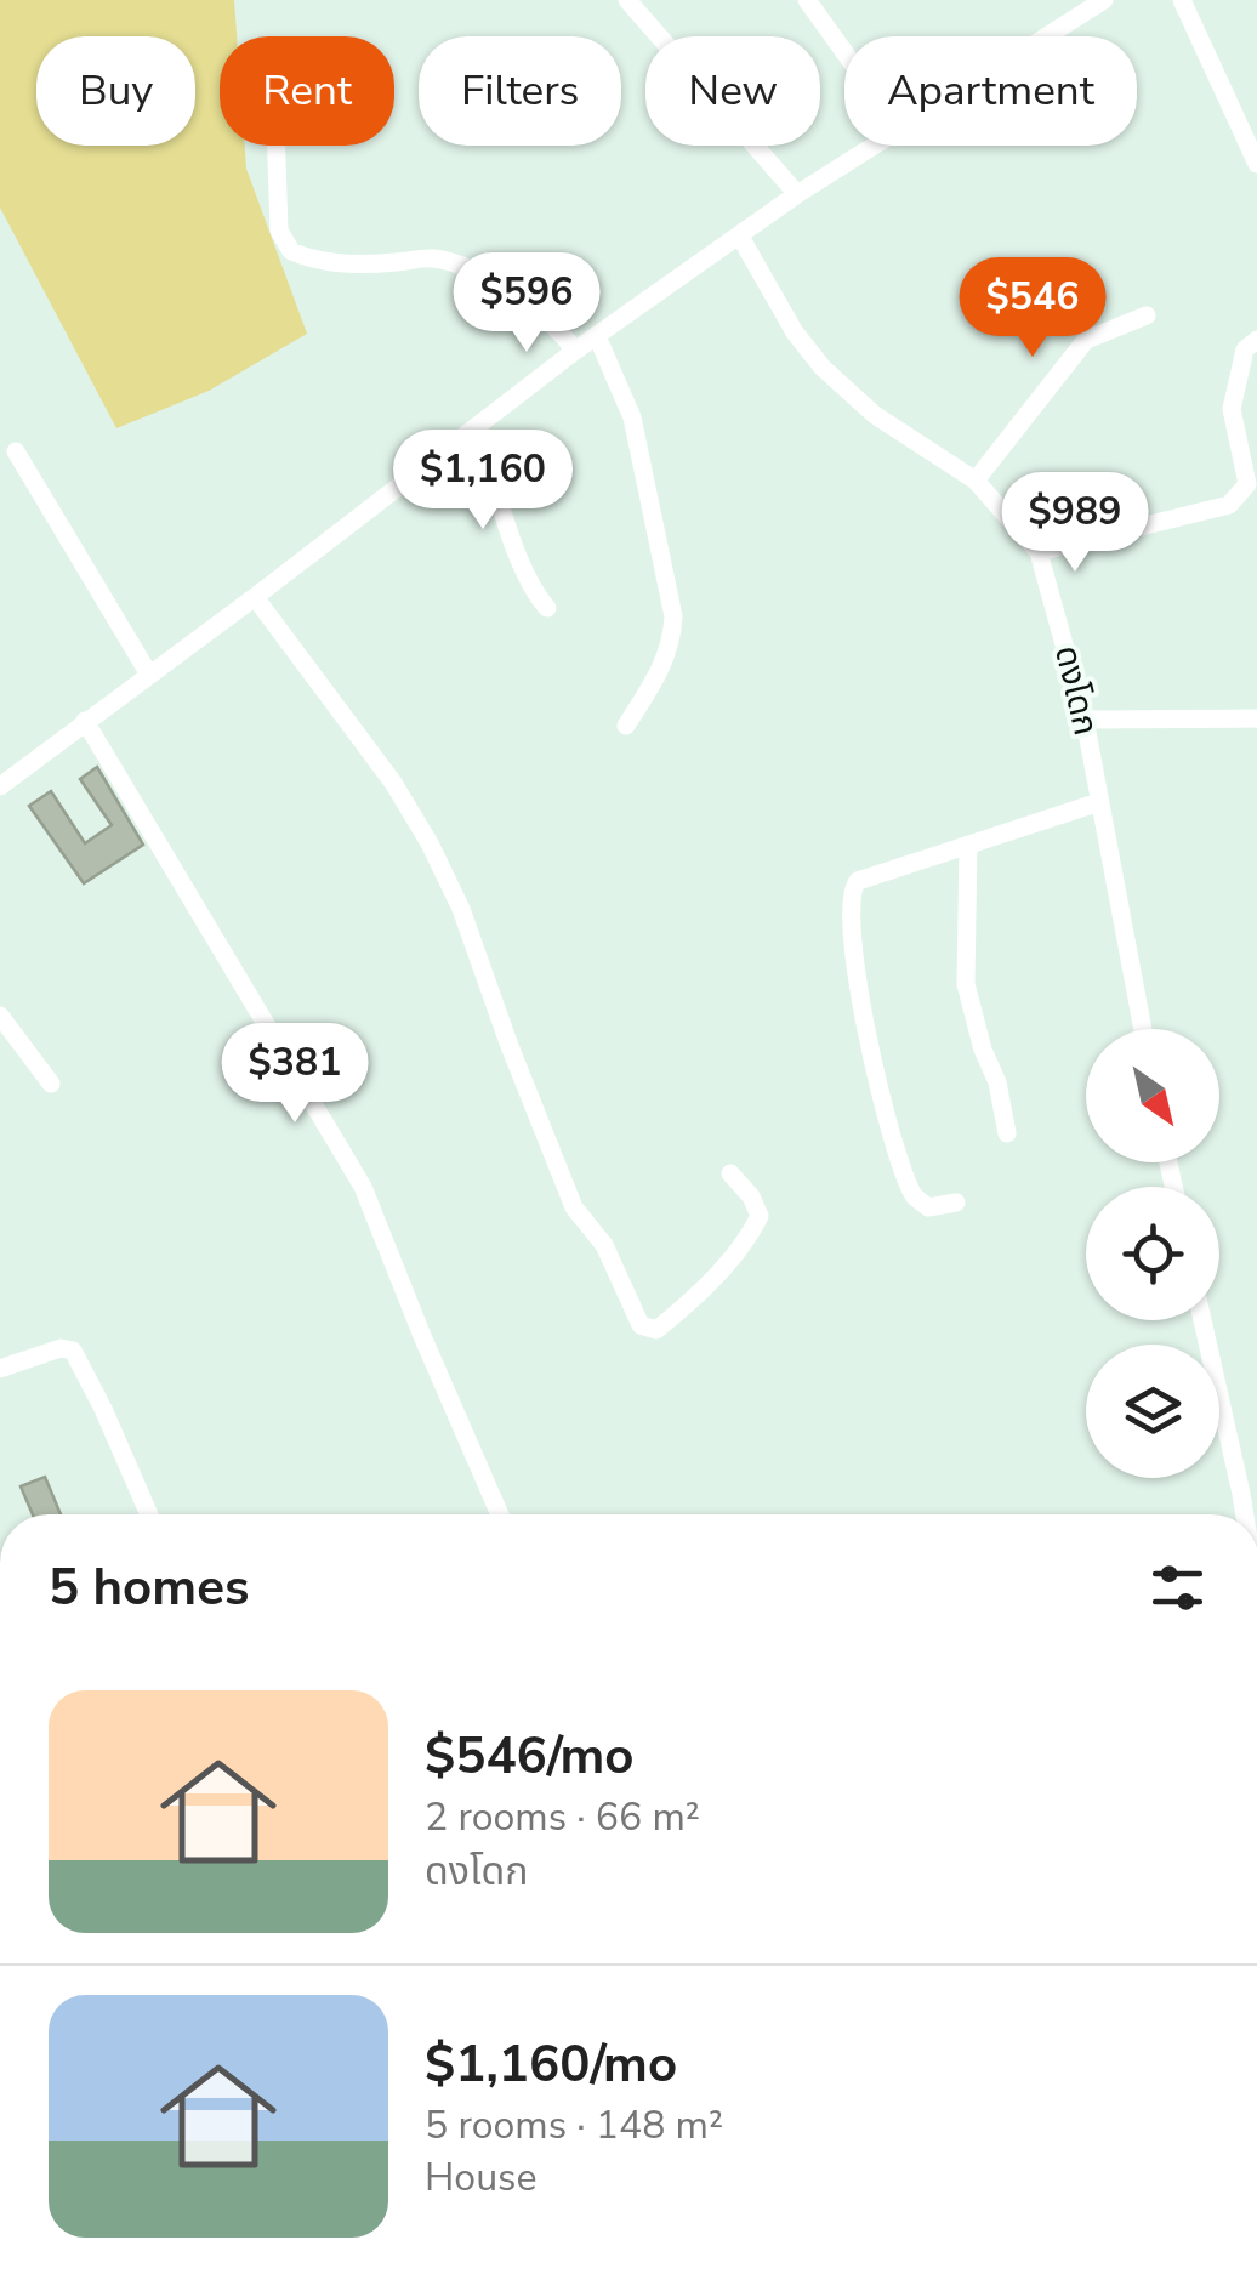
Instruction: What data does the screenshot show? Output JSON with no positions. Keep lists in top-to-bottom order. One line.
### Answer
{"streets":{"street":["ดงโดก"]},"north":"bottom right","page":{"chip":["Buy","Rent","Filters","New","Apartment"],"price":["$596","$546","$1,160","$989","$381"],"heading":"5 homes","list":[{"name":"$546/mo","note":"2 rooms · 66 m² · ดงโดก"},{"name":"$1,160/mo","note":"5 rooms · 148 m² · House"}]}}
